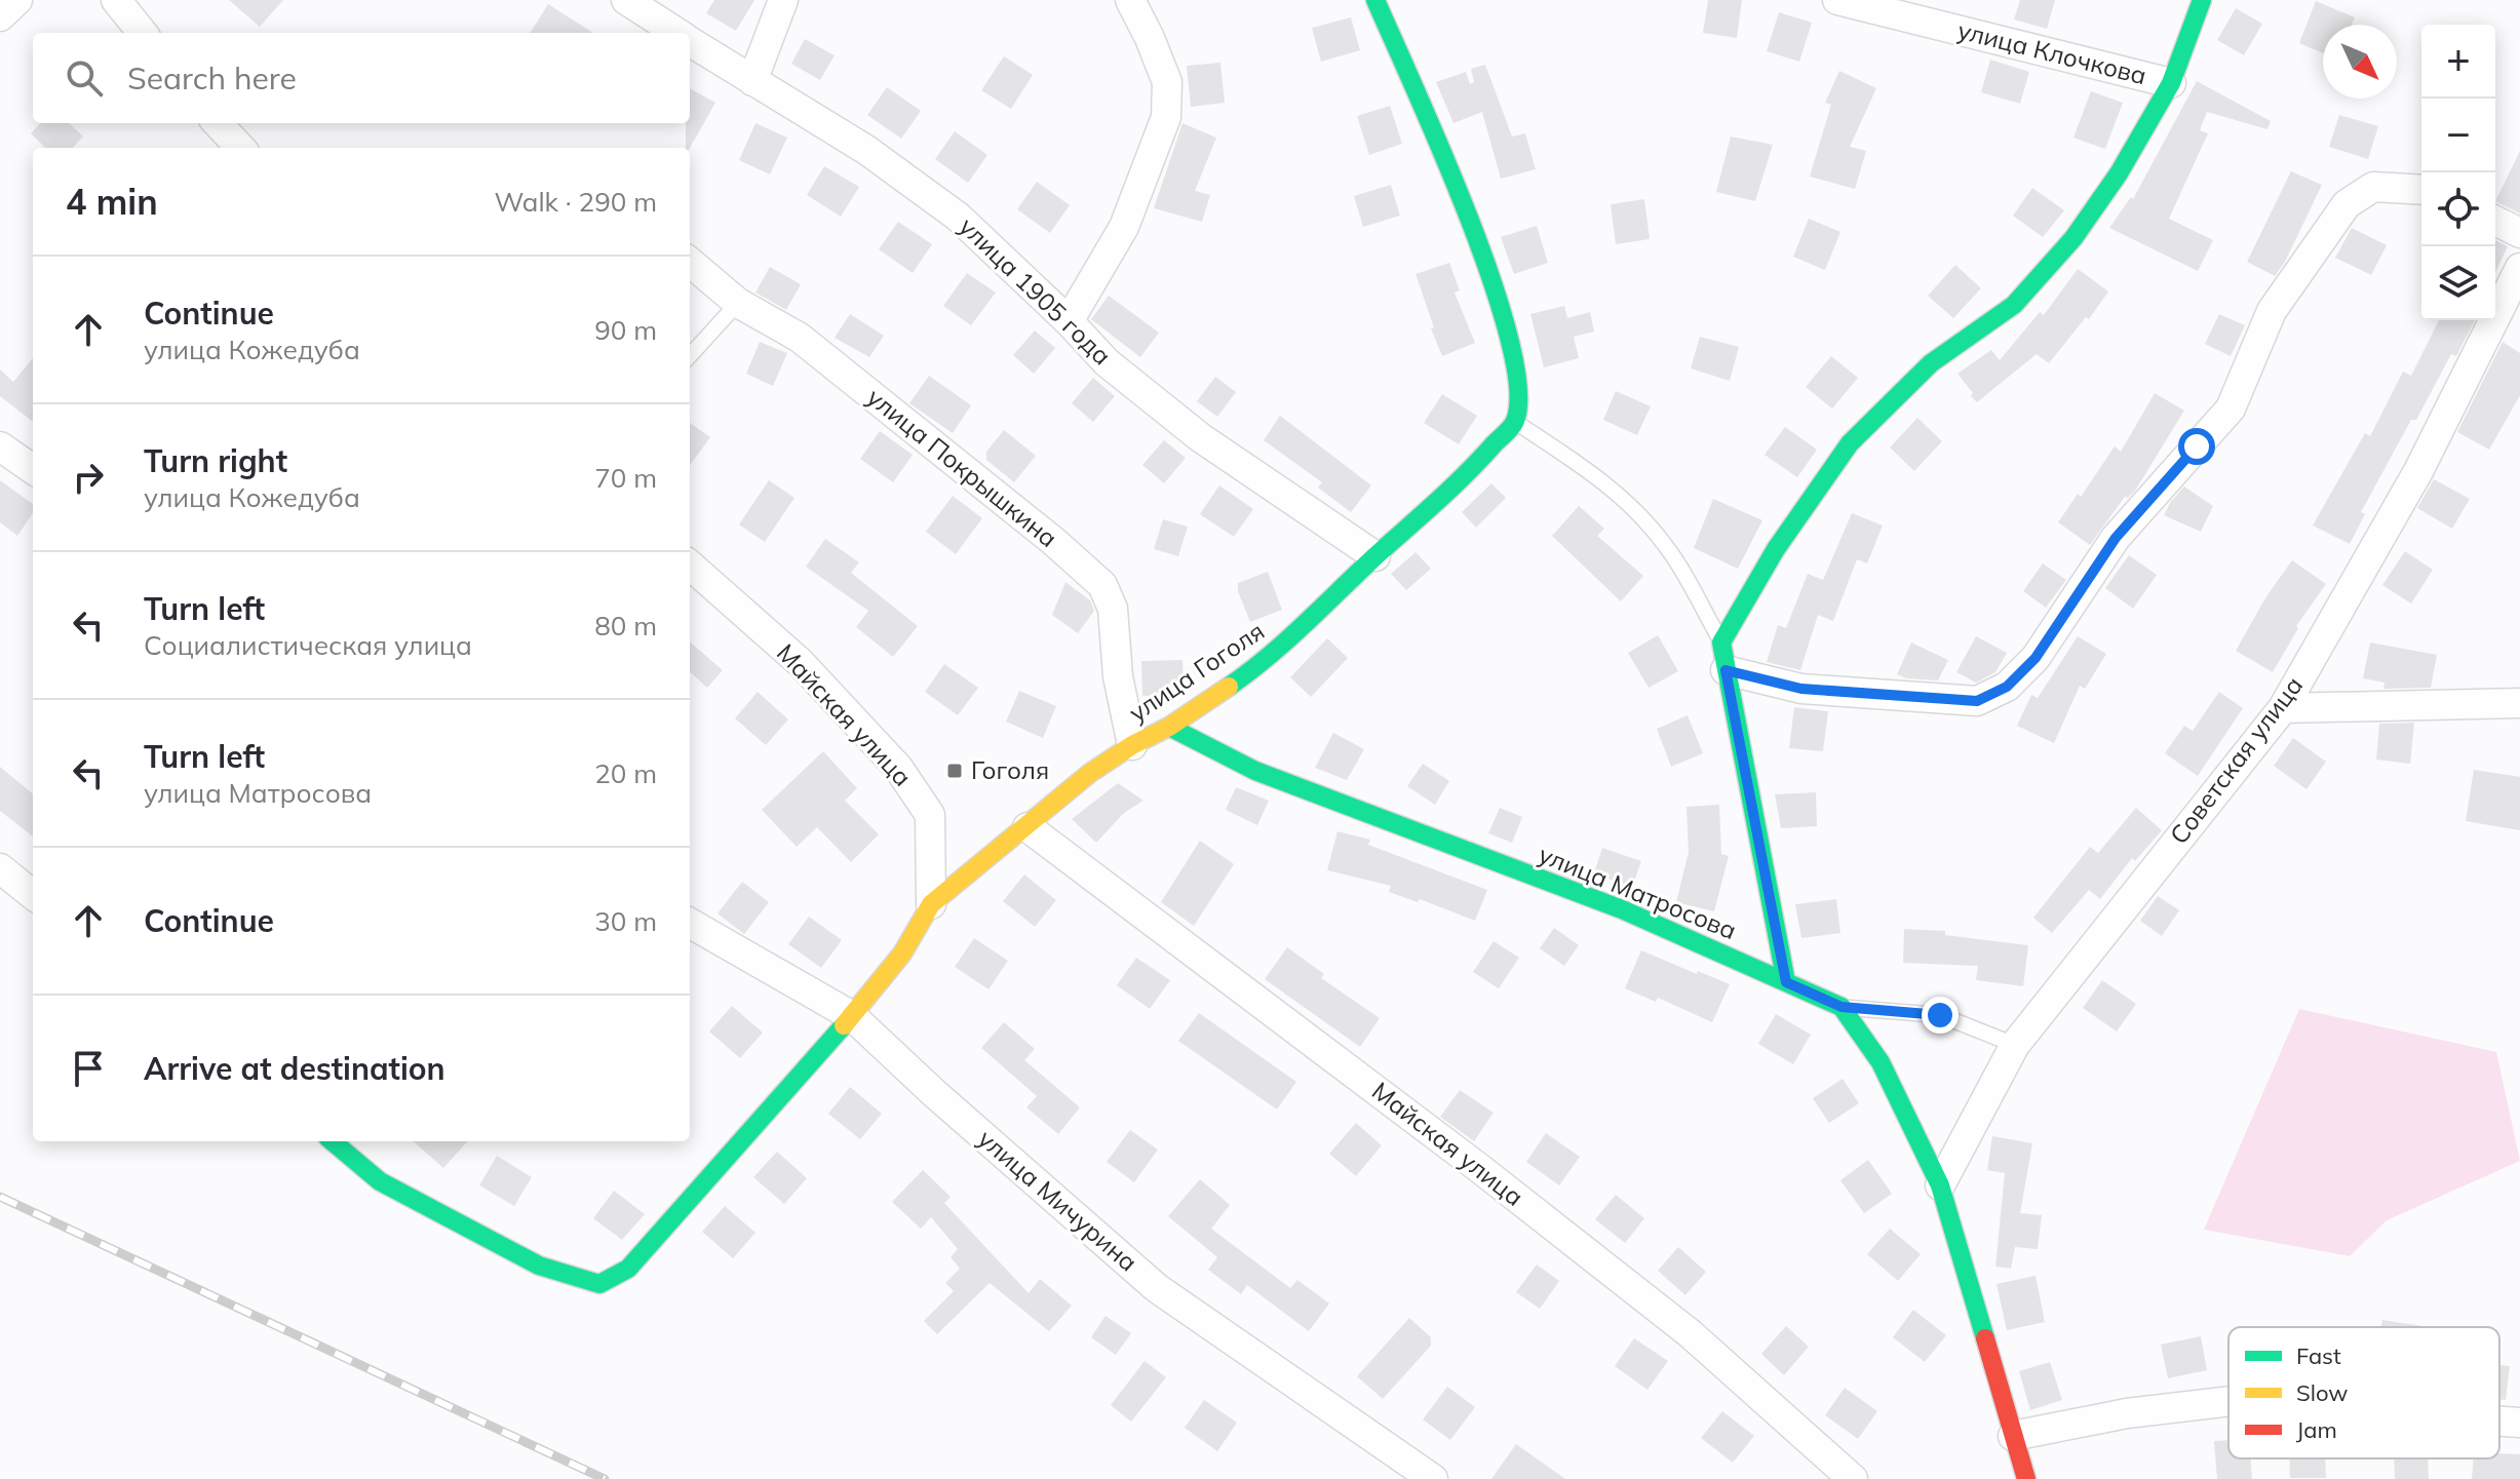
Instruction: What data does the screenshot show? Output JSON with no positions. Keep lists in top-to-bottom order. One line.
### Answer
{"streets":{"street":["улица Клочкова","улица 1905 года","улица Покрышкина","улица Гоголя","Майская улица","Советская улица","улица Матросова","улица Мичурина"]},"crossings":[["улица 1905 года","улица Гоголя"],["улица Покрышкина","улица Гоголя"],["улица Гоголя","Майская улица"],["улица Гоголя","улица Матросова"],["улица Гоголя","улица Мичурина"]],"places":{"transit":["Гоголя"]},"legend":["Fast","Slow","Jam"],"north":"bottom right","page":{"map_buttons":["+","−"],"search":"Search here","heading":["4 min","Walk · 290 m"],"list":[["Continue","улица Кожедуба","90 m"],["Turn right","улица Кожедуба","70 m"],["Turn left","Социалистическая улица","80 m"],["Turn left","улица Матросова","20 m"],["Continue","30 m"],"Arrive at destination"]}}
